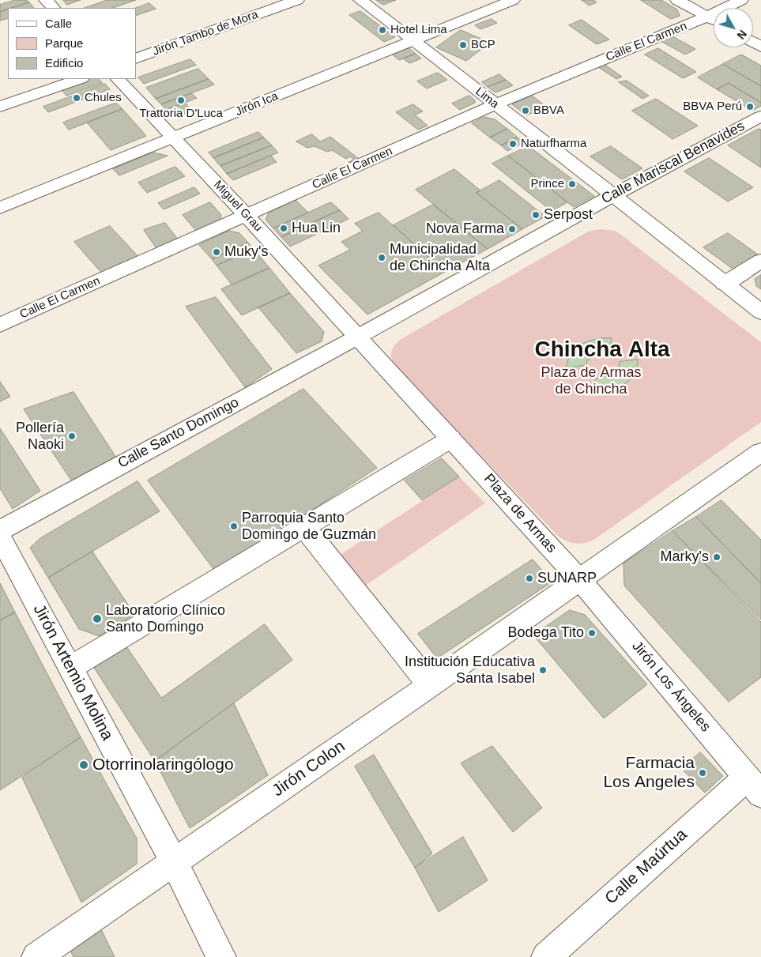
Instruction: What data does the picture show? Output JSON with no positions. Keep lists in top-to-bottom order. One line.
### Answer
{"streets":{"main road":["Jirón Tambo de Mora","Calle El Carmen","Lima","Jirón Ica","Calle Mariscal Benavides","Miguel Grau","Calle Santo Domingo","Plaza de Armas","Jirón Artemio Molina","Jirón Los Ángeles","Jirón Colon","Calle Maúrtua"]},"crossings":[["Calle El Carmen","Lima"],["Calle El Carmen","Miguel Grau"],["Lima","Jirón Ica"],["Lima","Calle Mariscal Benavides"],["Jirón Ica","Miguel Grau"],["Calle Mariscal Benavides","Miguel Grau"],["Calle Mariscal Benavides","Calle Santo Domingo"],["Calle Mariscal Benavides","Plaza de Armas"],["Miguel Grau","Calle Santo Domingo"],["Miguel Grau","Plaza de Armas"],["Calle Santo Domingo","Plaza de Armas"],["Plaza de Armas","Jirón Los Ángeles"],["Plaza de Armas","Jirón Colon"],["Jirón Artemio Molina","Jirón Colon"],["Jirón Los Ángeles","Jirón Colon"],["Jirón Los Ángeles","Calle Maúrtua"]],"districts":["Chincha Alta"],"parks":["Plaza de Armas de Chincha"],"places":["Hotel Lima","BCP","Chules","Trattoria D'Luca","BBVA Perú","BBVA","Naturfharma","Prince","Serpost","Hua Lin","Nova Farma","Muky's","Municipalidad de Chincha Alta","Pollería Naoki","Parroquia Santo Domingo de Guzmán","Marky's","SUNARP","Laboratorio Clínico Santo Domingo","Bodega Tito","Institución Educativa Santa Isabel","Otorrinolaringólogo","Farmacia Los Angeles"],"legend":["Calle","Parque","Edificio"],"north":"bottom right"}
